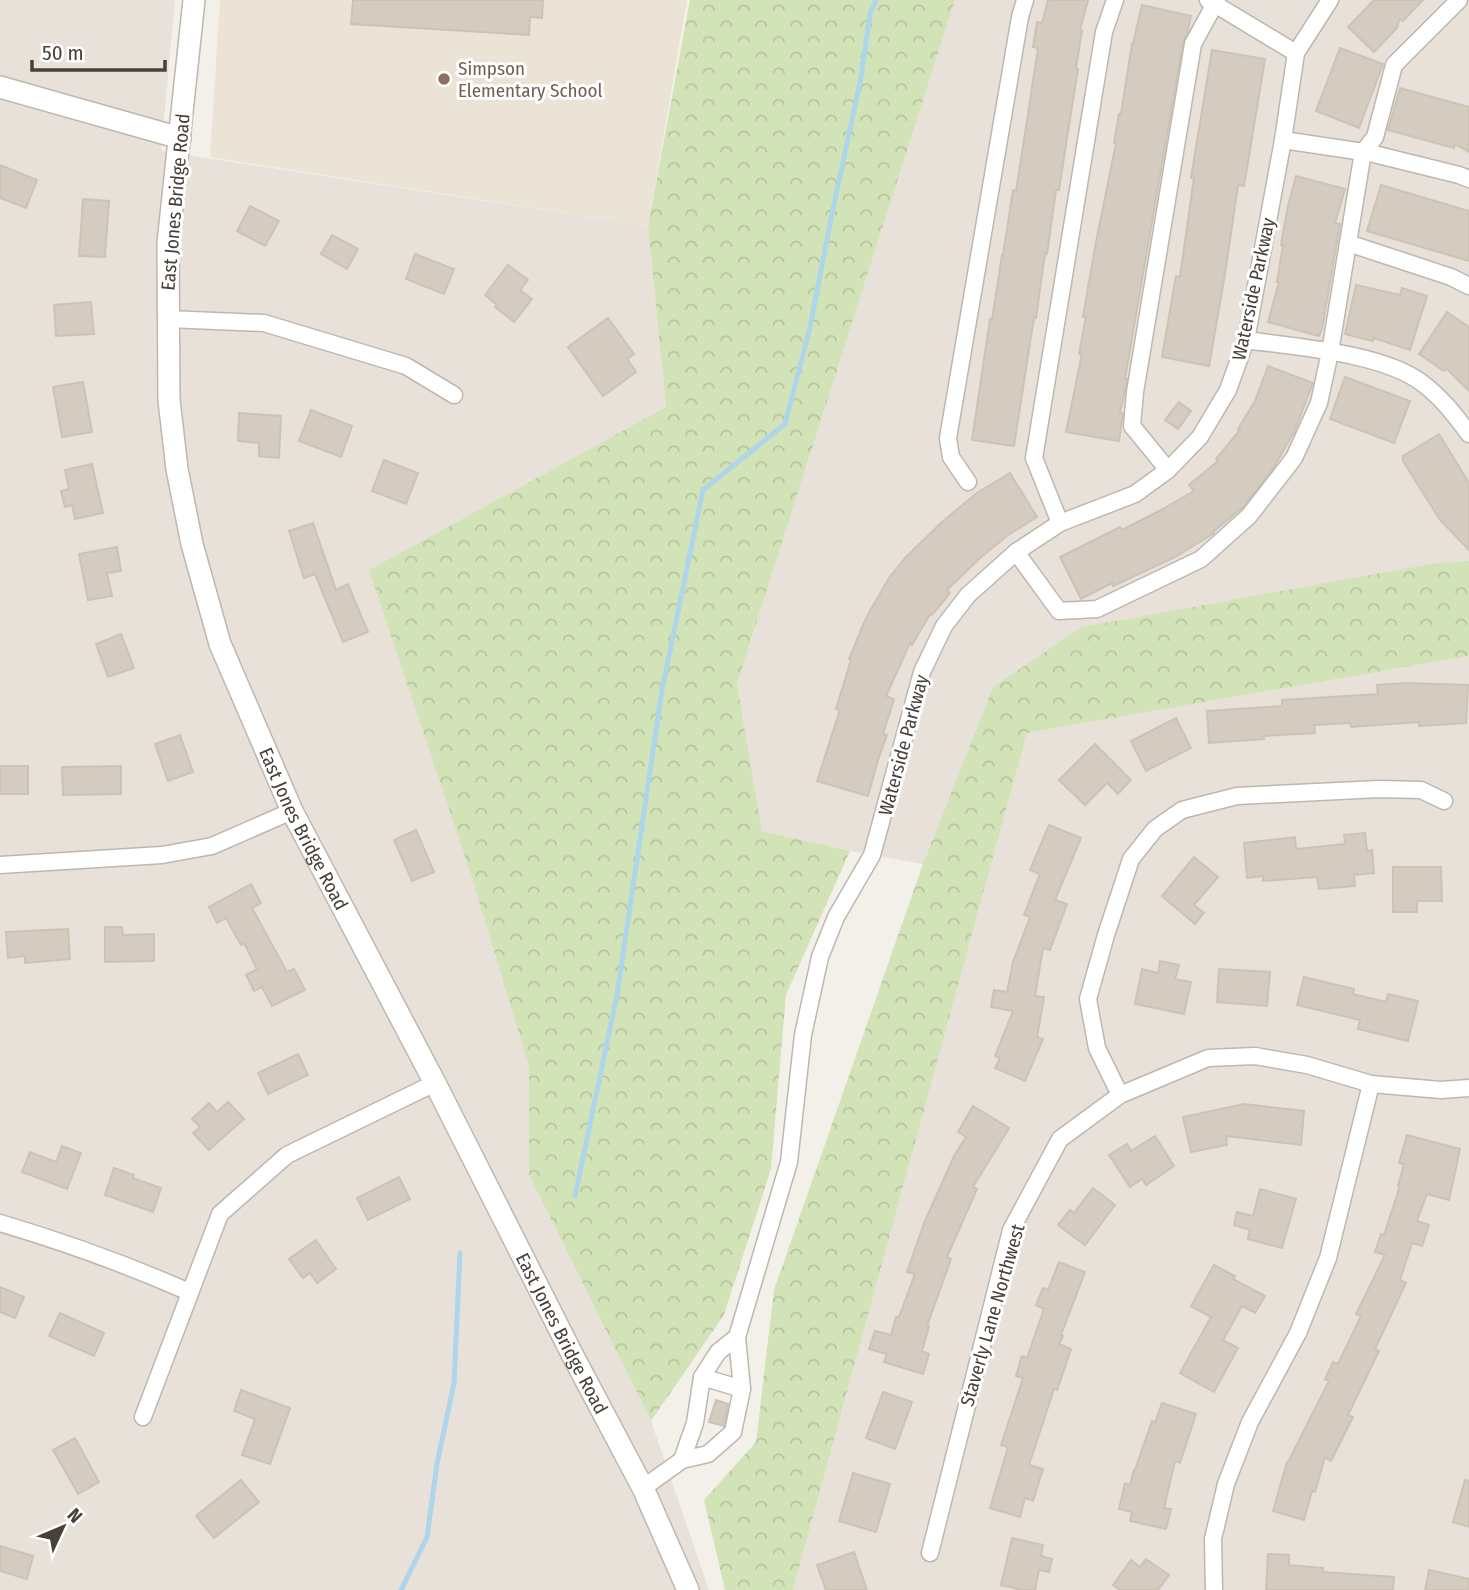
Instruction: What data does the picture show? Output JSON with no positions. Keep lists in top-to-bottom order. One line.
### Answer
{"streets":{"street":["East Jones Bridge Road","Waterside Parkway","Staverly Lane Northwest"]},"crossings":[["East Jones Bridge Road","Waterside Parkway"]],"places":["Simpson Elementary School"],"scale_bar":"50 m","north":"top right"}
